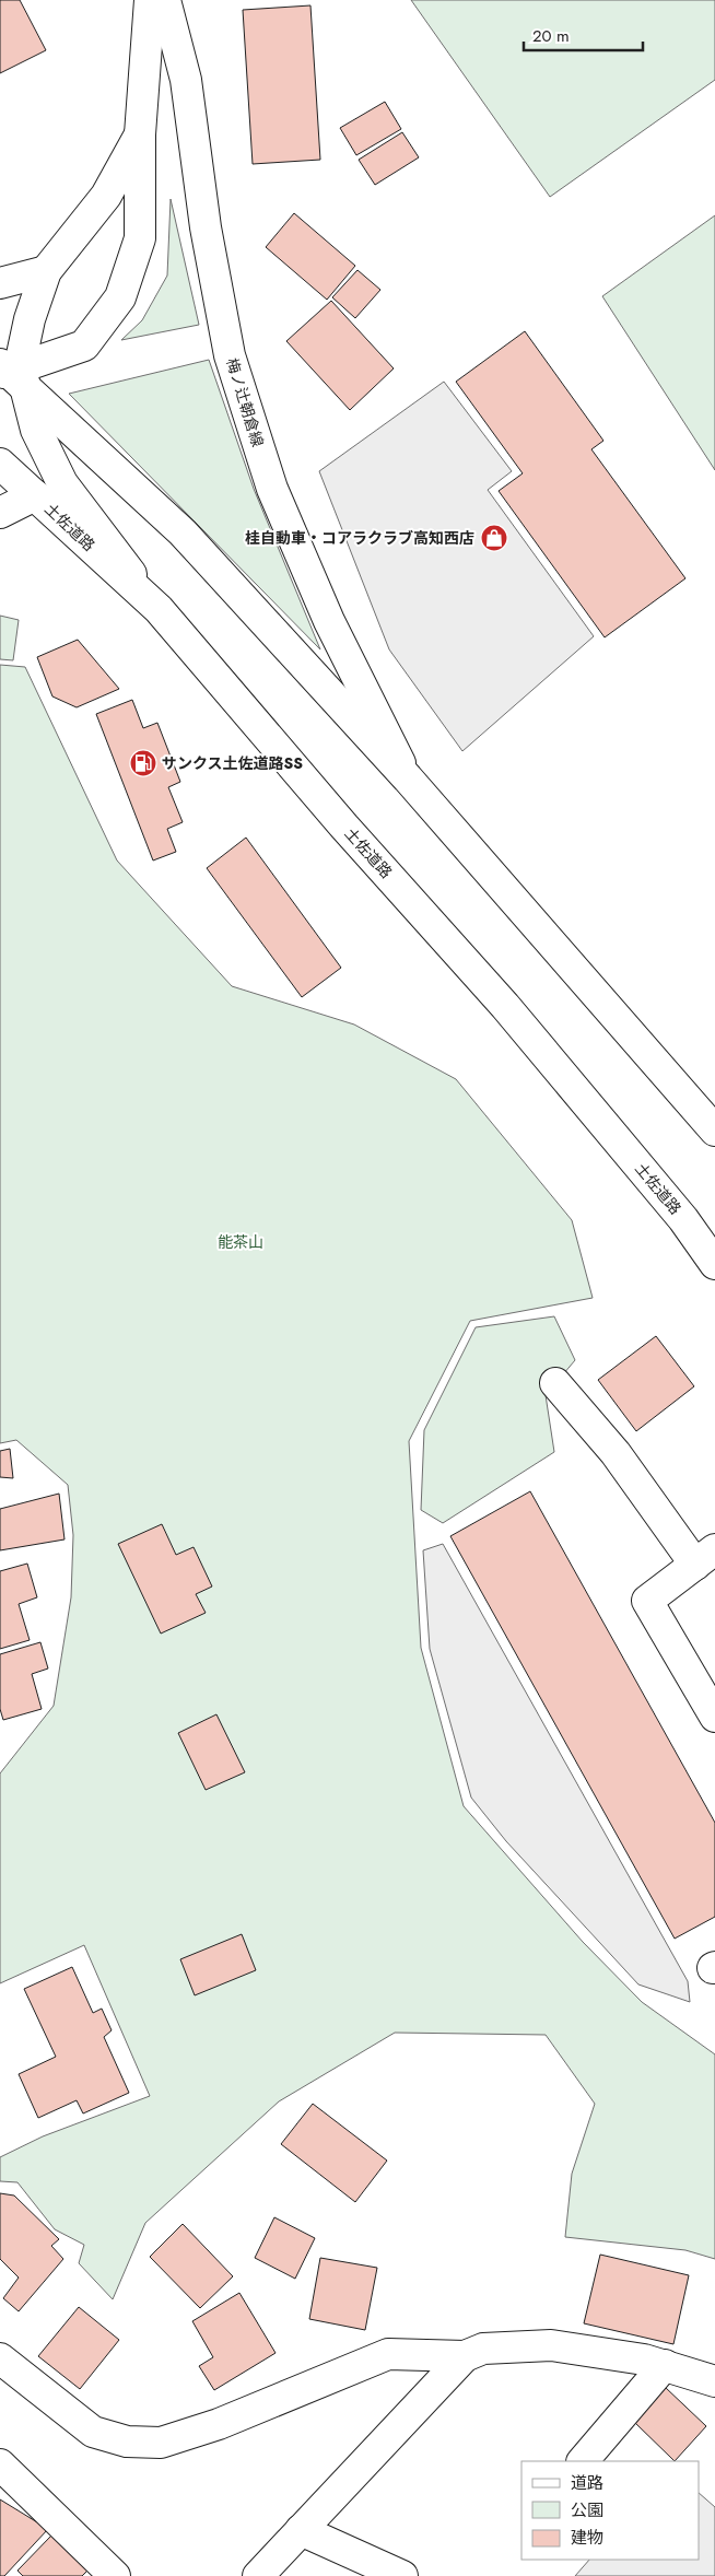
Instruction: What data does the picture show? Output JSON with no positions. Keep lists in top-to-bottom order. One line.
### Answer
{"streets":{"main road":["梅ノ辻朝倉線","土佐道路"]},"parks":["能茶山"],"places":{"shop":["桂自動車・コアラクラブ高知西店"],"fuel station":["サンクス土佐道路SS"]},"legend":["道路","公園","建物"],"scale_bar":"20 m"}
